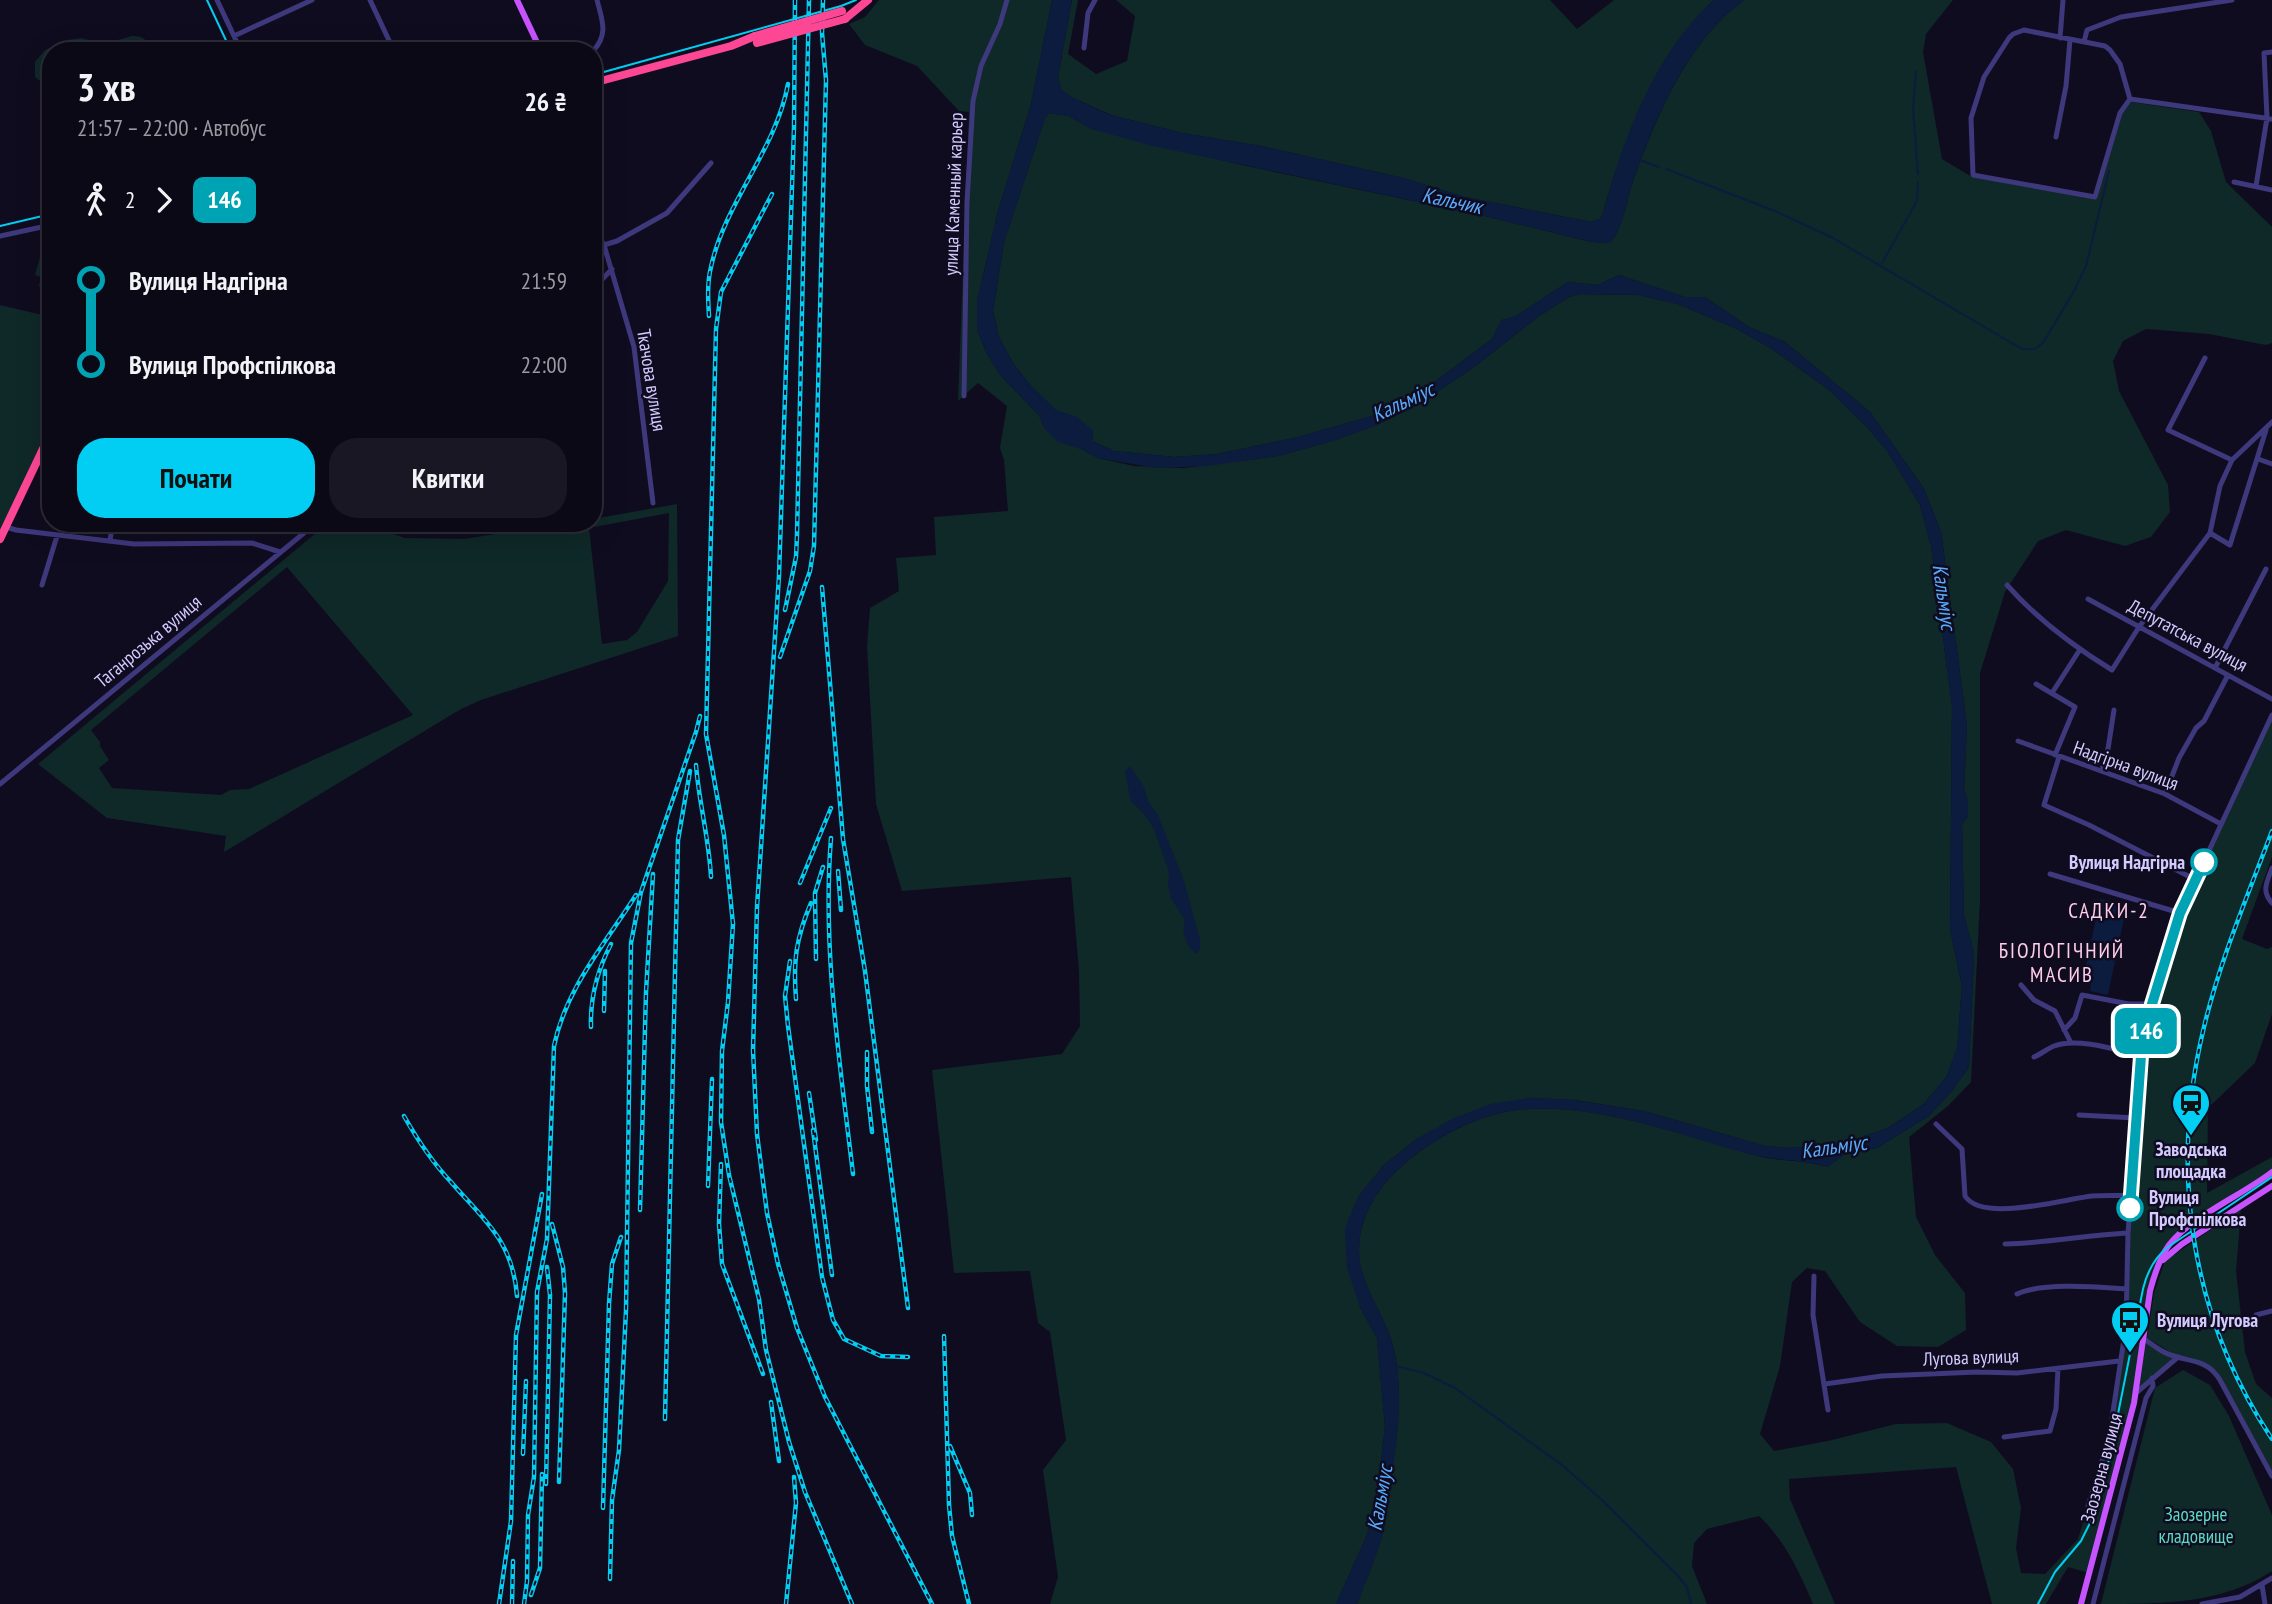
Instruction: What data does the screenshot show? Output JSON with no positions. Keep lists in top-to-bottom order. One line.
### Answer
{"streets":{"main road":["Заозерна вулиця"],"street":["улица Каменный карьер","Ткачова вулиця","Депутатська вулиця","Таганрозька вулиця","Надгірна вулиця","Лугова вулиця"]},"crossings":[["Надгірна вулиця","Заозерна вулиця"],["Лугова вулиця","Заозерна вулиця"]],"districts":["САДКИ-2","БІОЛОГІЧНИЙ МАСИВ"],"water":["Кальчик","Кальміус"],"parks":["Заозерне кладовище"],"places":{"other":["Вулиця Надгірна","Вулиця Профспілкова"],"station":["Заводська площадка"],"bus stop":["Вулиця Лугова"]},"lines":["bus line 146"],"page":{"on_map":"146","heading":["3 хв","21:57 – 22:00 · Автобус","26 ₴"],"legs":["2","146"],"list":[{"name":"Вулиця Надгірна","value":"21:59"},{"name":"Вулиця Профспілкова","value":"22:00"}],"buttons":["Почати","Квитки"]}}
